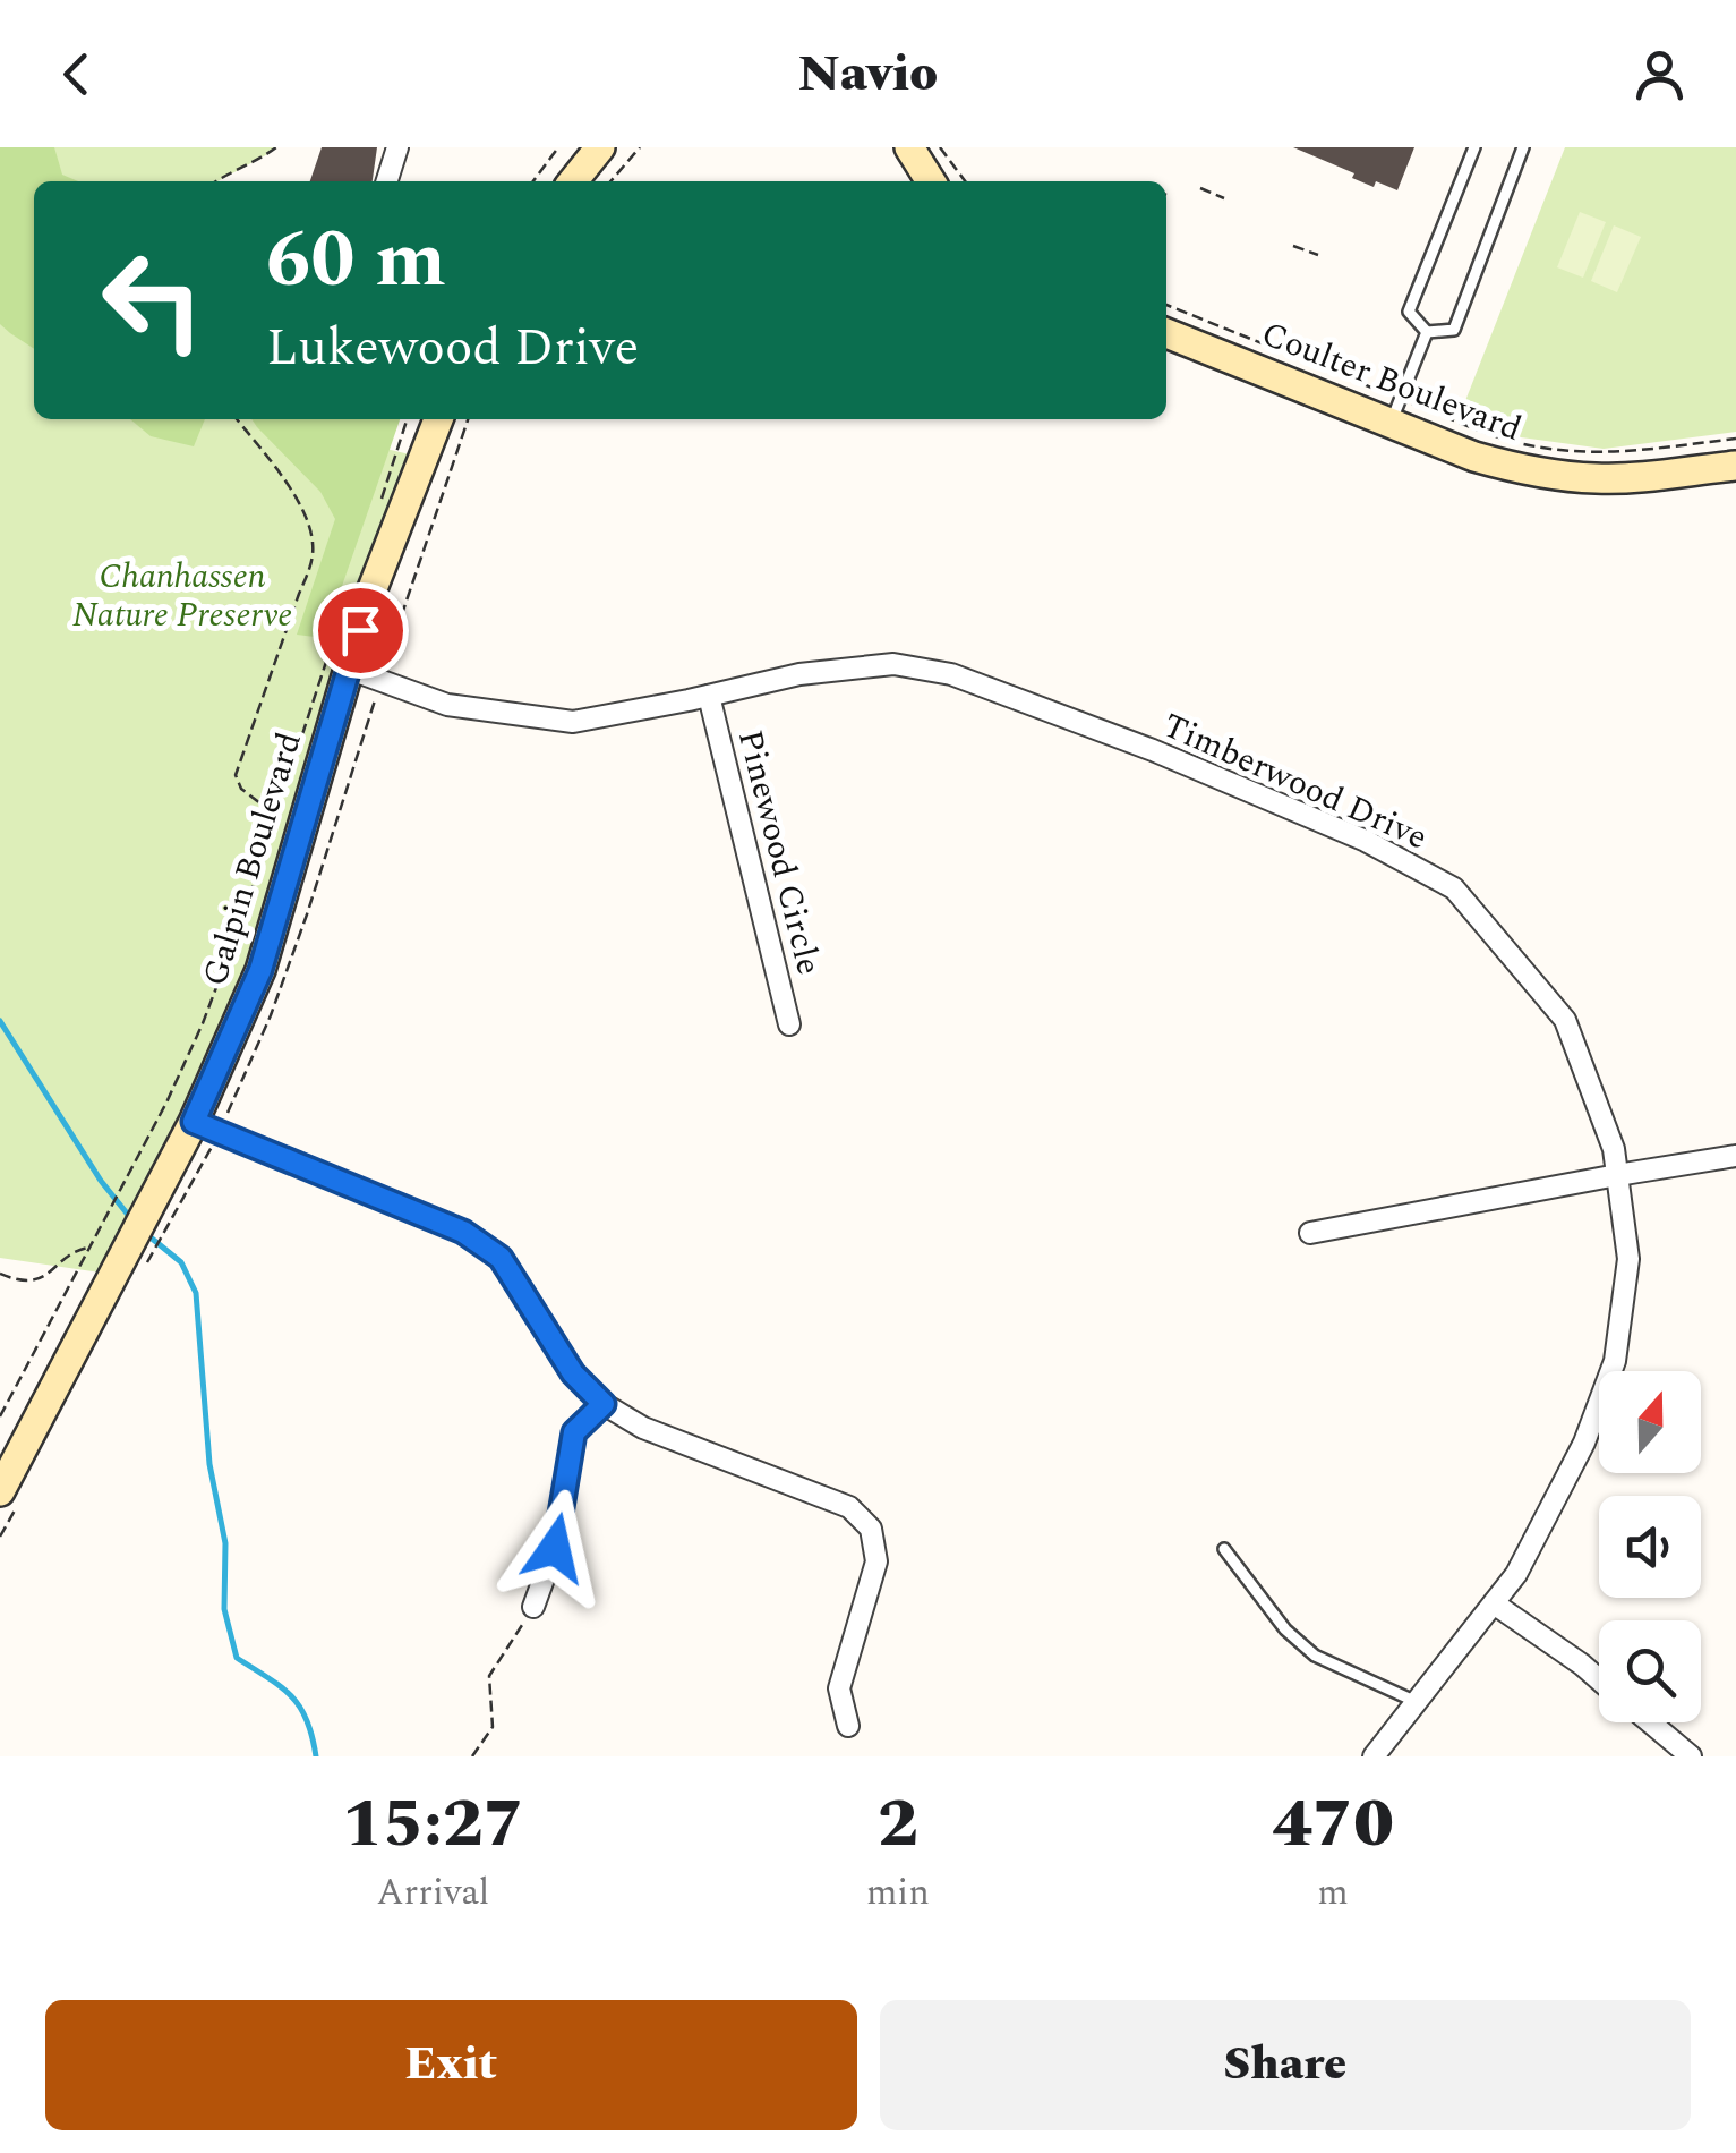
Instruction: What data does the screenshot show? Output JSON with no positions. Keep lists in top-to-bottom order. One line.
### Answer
{"streets":{"street":["Coulter Boulevard","Timberwood Drive","Pinewood Circle","Galpin Boulevard"]},"crossings":[["Timberwood Drive","Pinewood Circle"],["Timberwood Drive","Galpin Boulevard"]],"parks":["Chanhassen Nature Preserve"],"north":"top","page":{"header":"Navio","turn":["60 m","Lukewood Drive"],"eta":["15:27","Arrival","2","min","470","m"],"buttons":["Exit","Share"]}}
